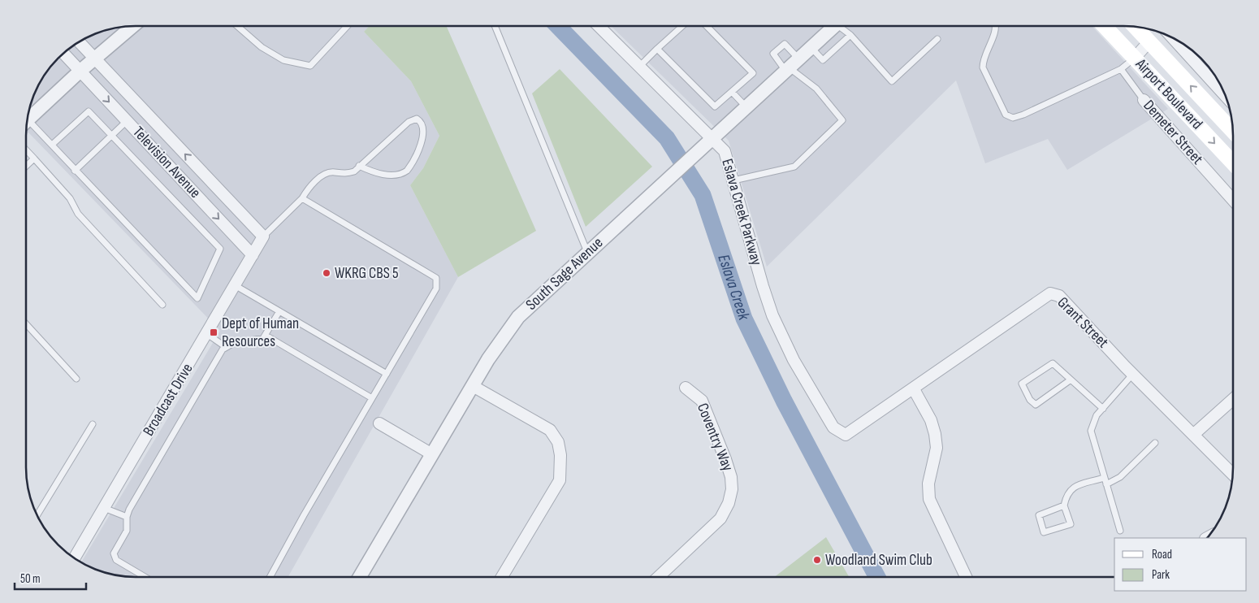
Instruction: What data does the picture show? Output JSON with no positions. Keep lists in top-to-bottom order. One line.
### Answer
{"streets":{"main road":["Airport Boulevard"],"street":["Demeter Street","Television Avenue","Eslava Creek Parkway","South Sage Avenue","Grant Street","Broadcast Drive","Coventry Way"]},"crossings":[["Television Avenue","Broadcast Drive"],["Eslava Creek Parkway","South Sage Avenue"],["Eslava Creek Parkway","Grant Street"]],"water":["Eslava Creek"],"places":{"other":["WKRG CBS 5","Woodland Swim Club"],"transit":["Dept of Human Resources"]},"legend":["Road","Park"],"scale_bar":"50 m"}
